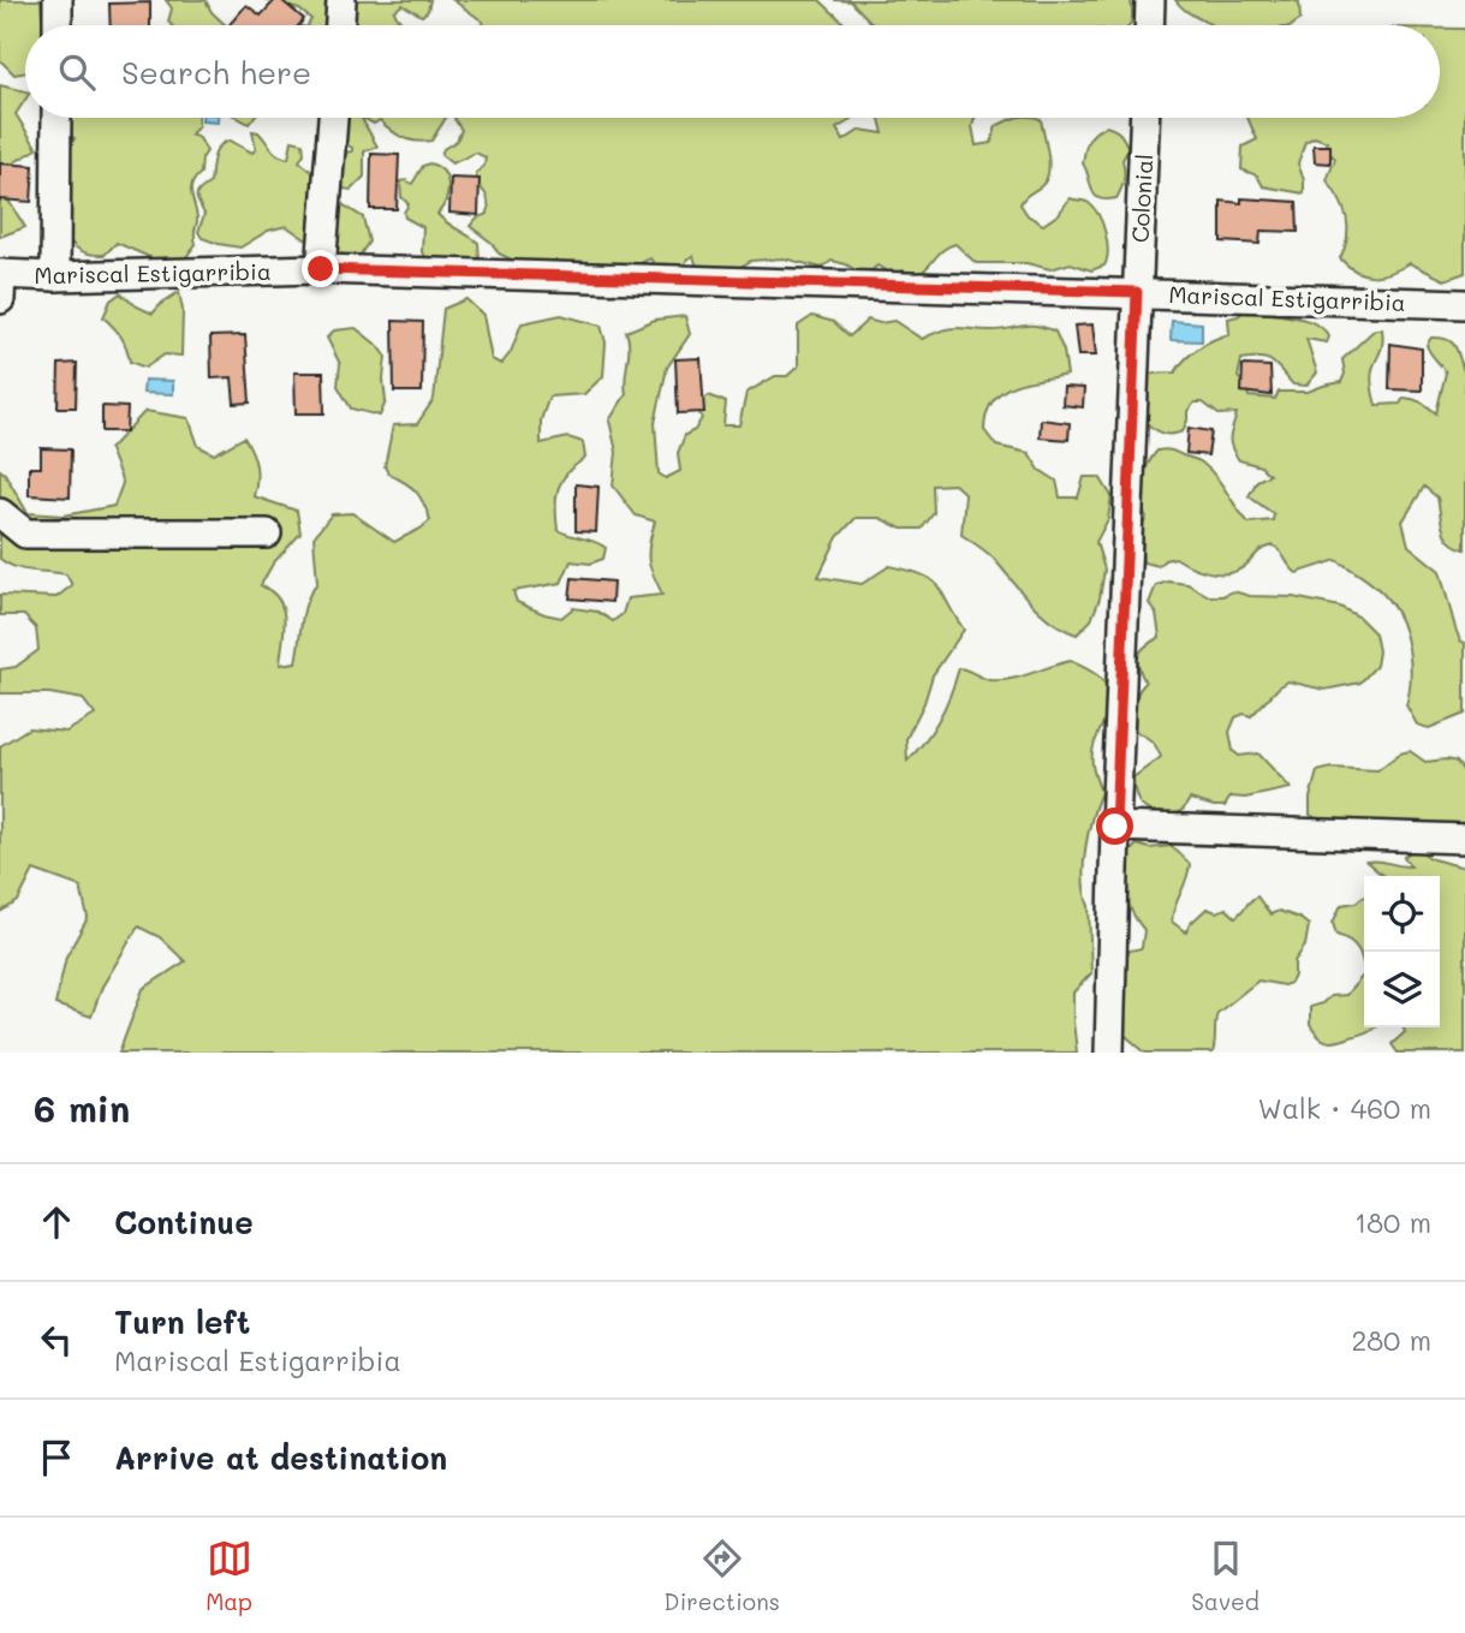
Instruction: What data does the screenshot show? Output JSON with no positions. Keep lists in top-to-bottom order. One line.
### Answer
{"streets":{"street":["Colonial","Mariscal Estigarribia"]},"crossings":[["Colonial","Mariscal Estigarribia"]],"page":{"search":"Search here","heading":["6 min","Walk · 460 m"],"list":[["Continue","180 m"],["Turn left","Mariscal Estigarribia","280 m"],"Arrive at destination"],"nav":["Map","Directions","Saved"]}}
